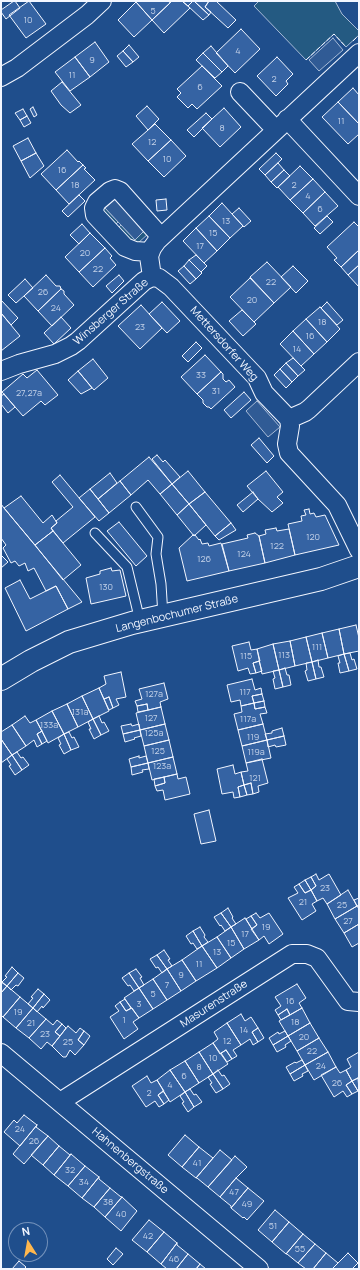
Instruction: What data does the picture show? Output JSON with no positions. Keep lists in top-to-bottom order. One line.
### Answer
{"streets":{"street":["Winsberger Straße","Mettersdorfer Weg","Langenbochumer Straße","Masurenstraße","Hahnenbergstraße"]},"crossings":[["Winsberger Straße","Mettersdorfer Weg"],["Masurenstraße","Hahnenbergstraße"]],"house_numbers":["5","10","4","9","11","2","6","11","8","12","10","16","18","2","4","6","13","15","17","20","22","22","26","20","24","18","23","16","14","33","31","27,27a","120","122","124","126","130","111","113","115","117","127a","131a","127","117a","133a","125a","119","125","119a","123a","121","23","21","25","27","19","17","15","13","11","9","7","5","16","3","19","1","18","21","14","23","20","12","25","22","10","24","8","6","26","4","2","24","26","41","32","34","47","38","49","40","51","42","55","46"],"north":"top"}
